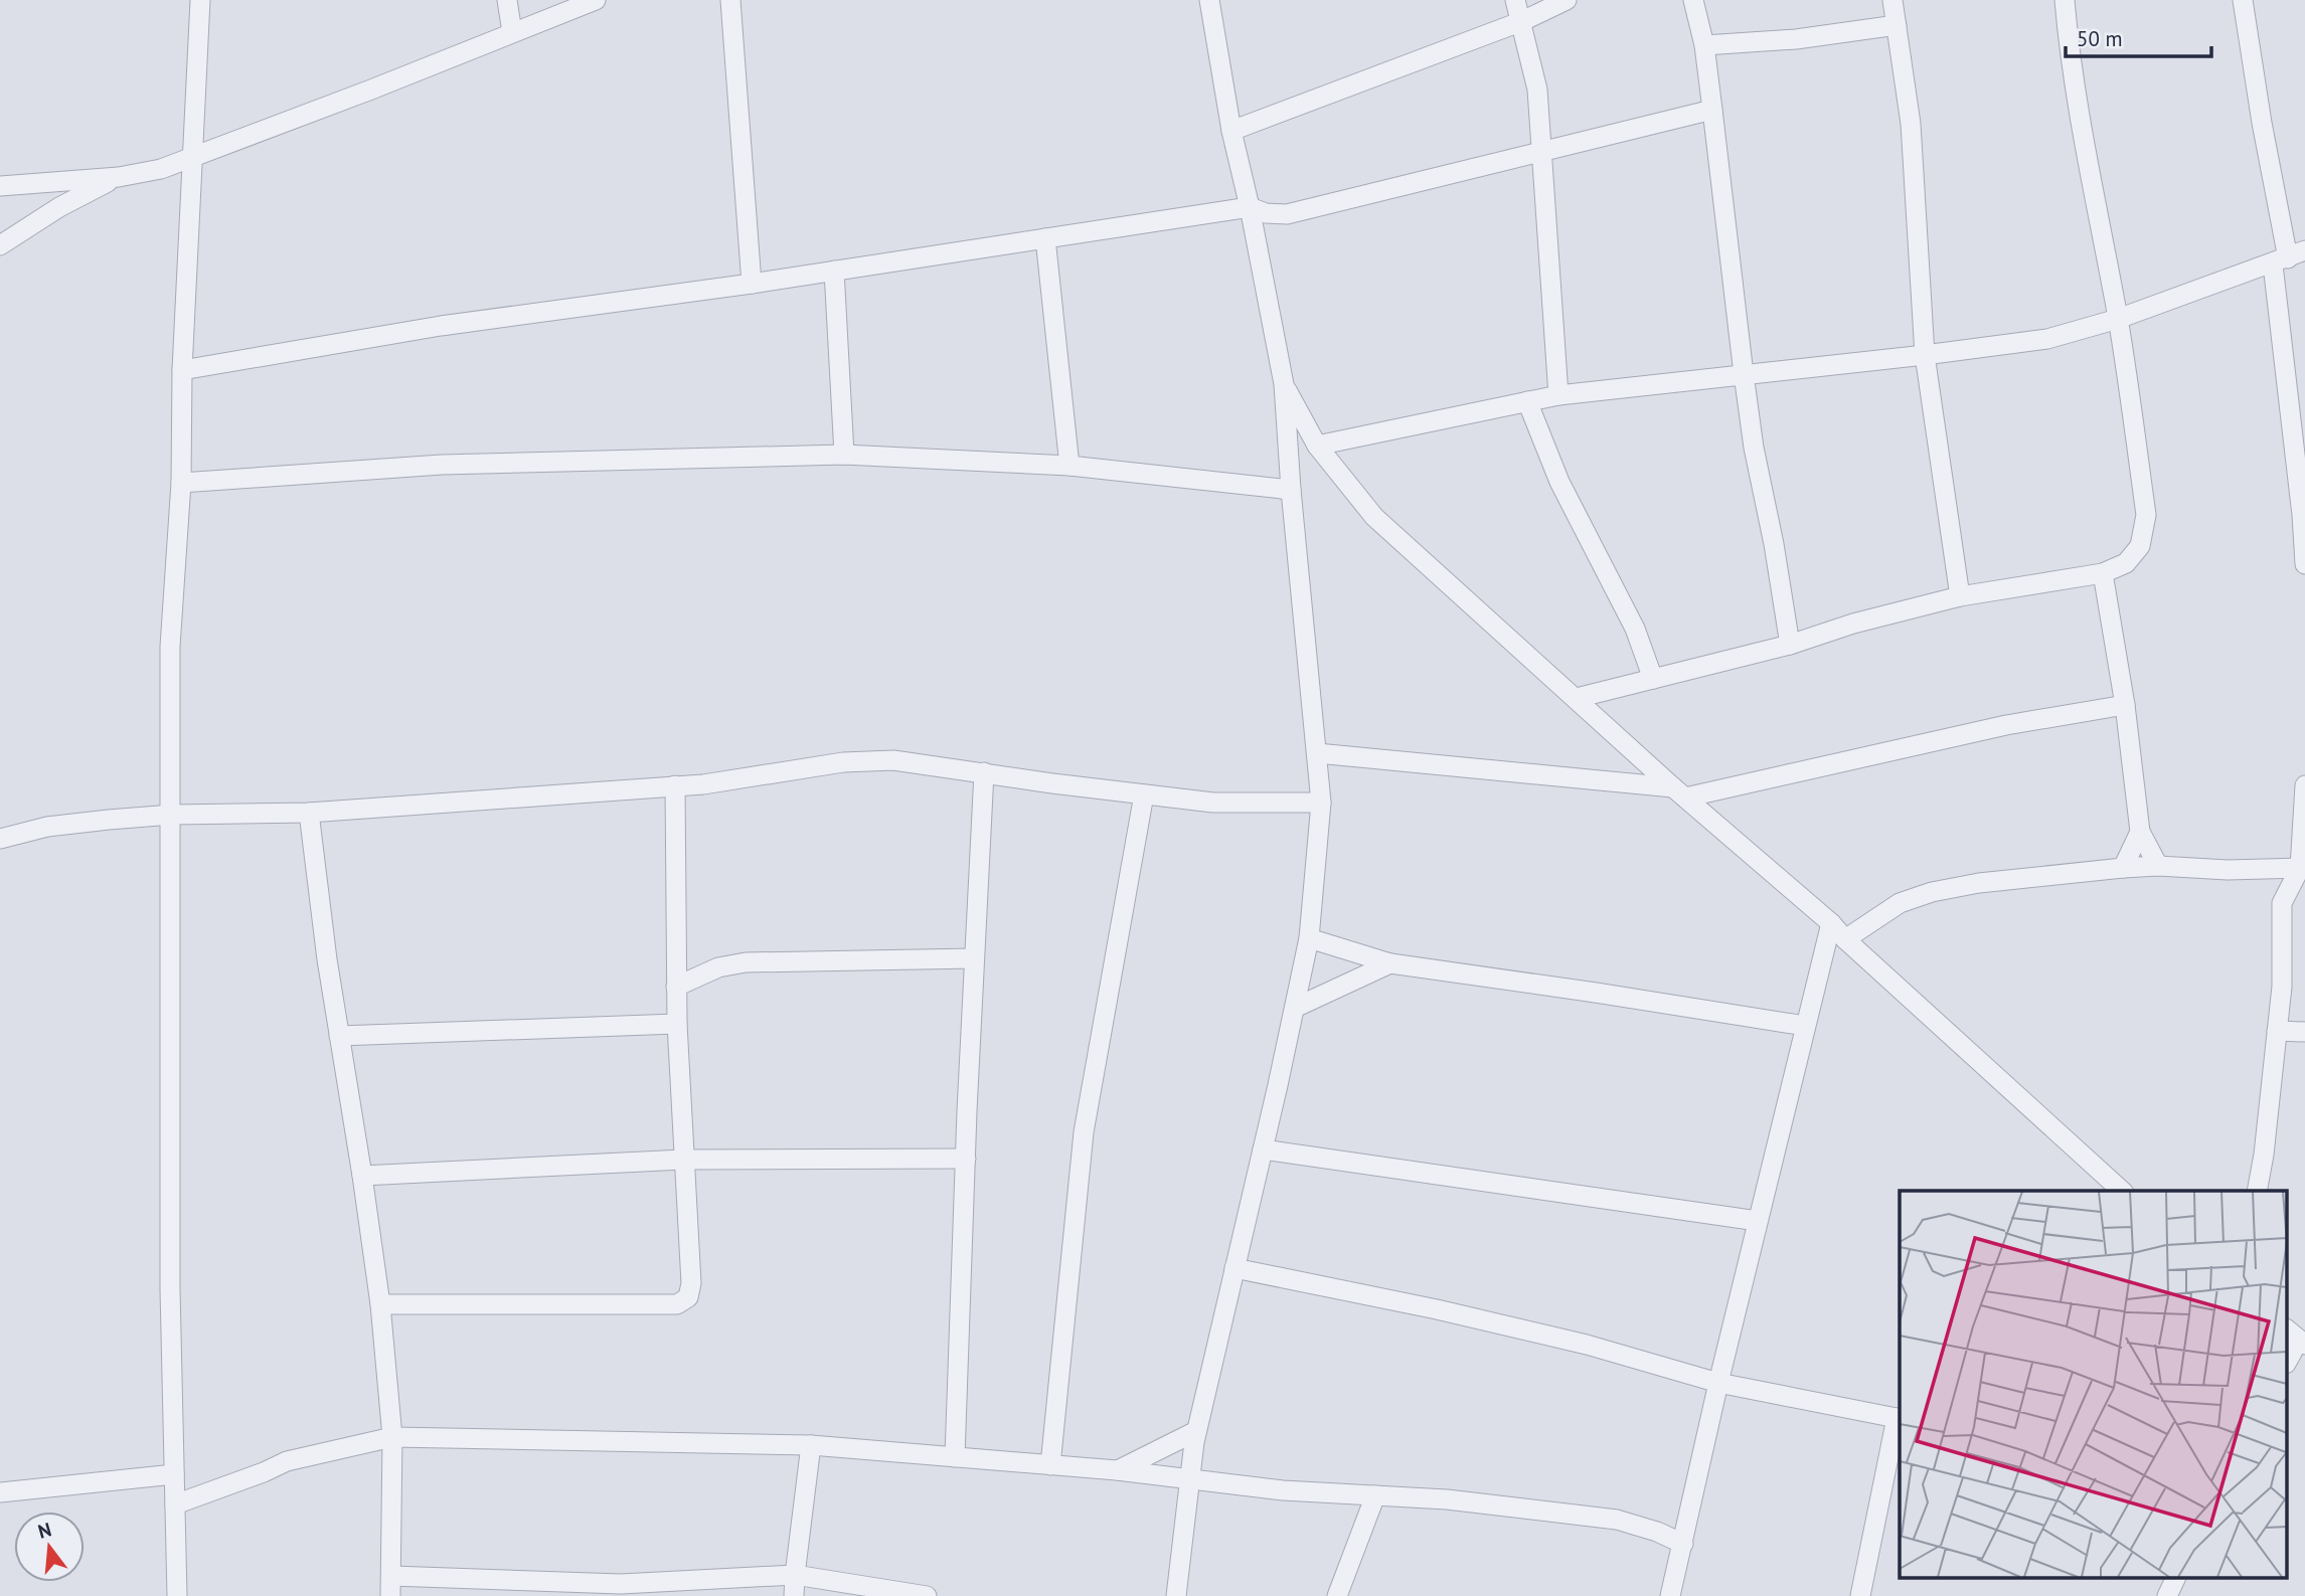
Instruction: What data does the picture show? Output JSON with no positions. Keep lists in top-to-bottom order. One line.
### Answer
{"scale_bar":"50 m","north":"top"}
